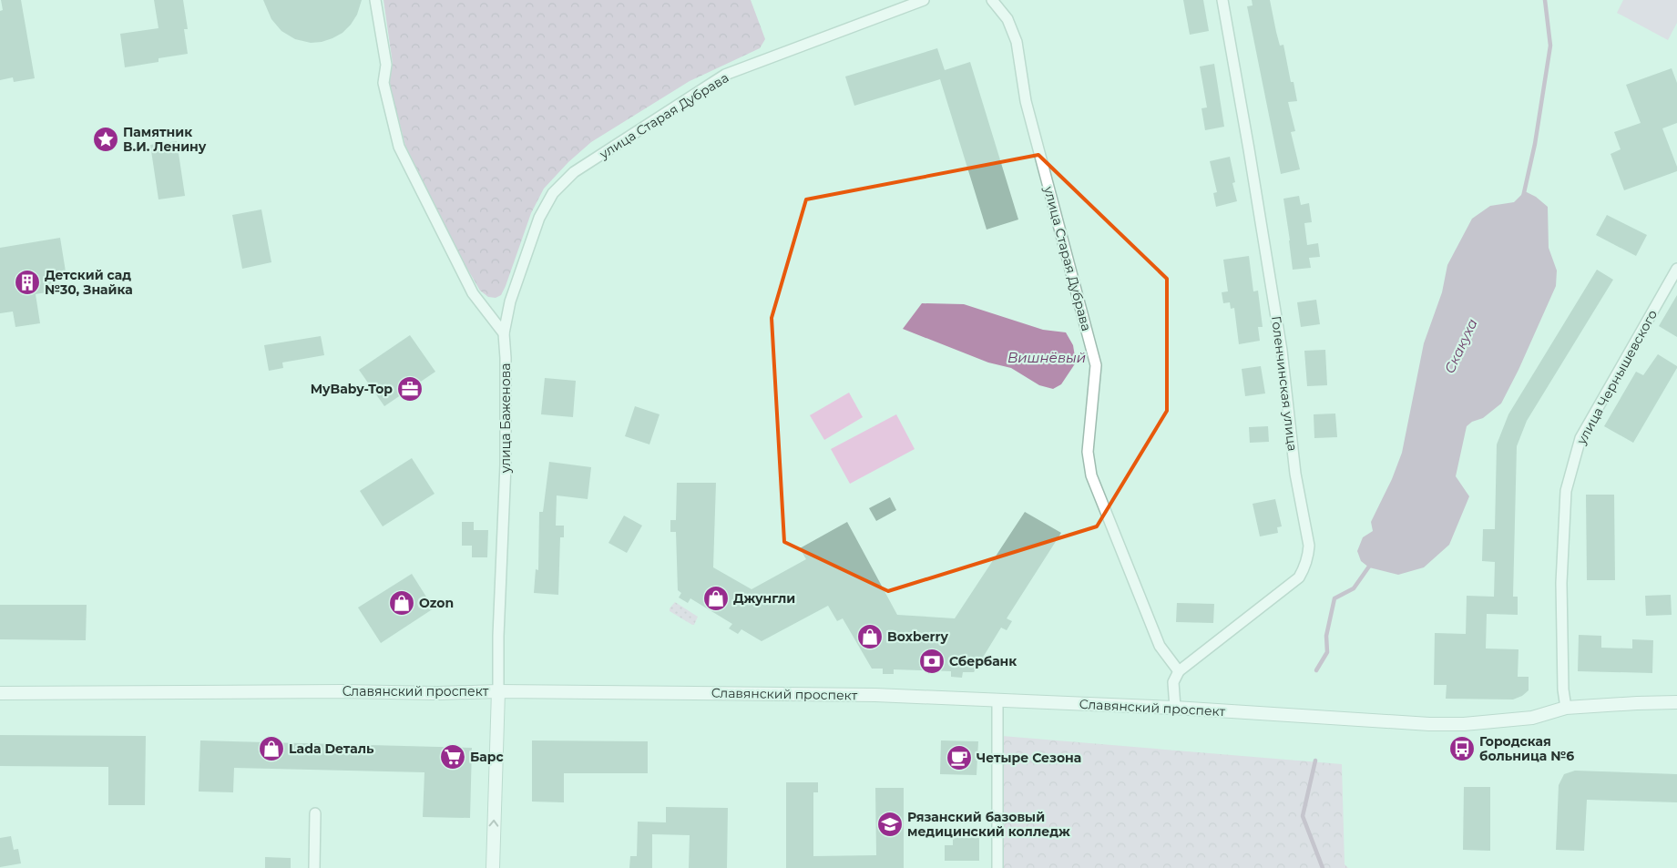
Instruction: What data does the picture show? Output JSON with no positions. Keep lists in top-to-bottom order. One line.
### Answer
{"streets":{"street":["улица Старая Дубрава","улица Чернышевского","Голенчинская улица","улица Баженова","Славянский проспект"]},"crossings":[["улица Старая Дубрава","Голенчинская улица"],["улица Старая Дубрава","улица Баженова"],["улица Чернышевского","Славянский проспект"],["улица Баженова","Славянский проспект"]],"water":["Скакуха","Вишнёвый"],"places":{"place":["Памятник В.И. Ленину"],"building":["Детский сад №30, Знайка"],"office":["MyBaby-Top"],"shop":["Джунгли","Ozon","Boxberry","Lada Dеталь"],"bank":["Сбербанк"],"bus stop":["Городская больница №6"],"supermarket":["Барс"],"cafe":["Четыре Сезона"],"school or university":["Рязанский базовый медицинский колледж"]}}
